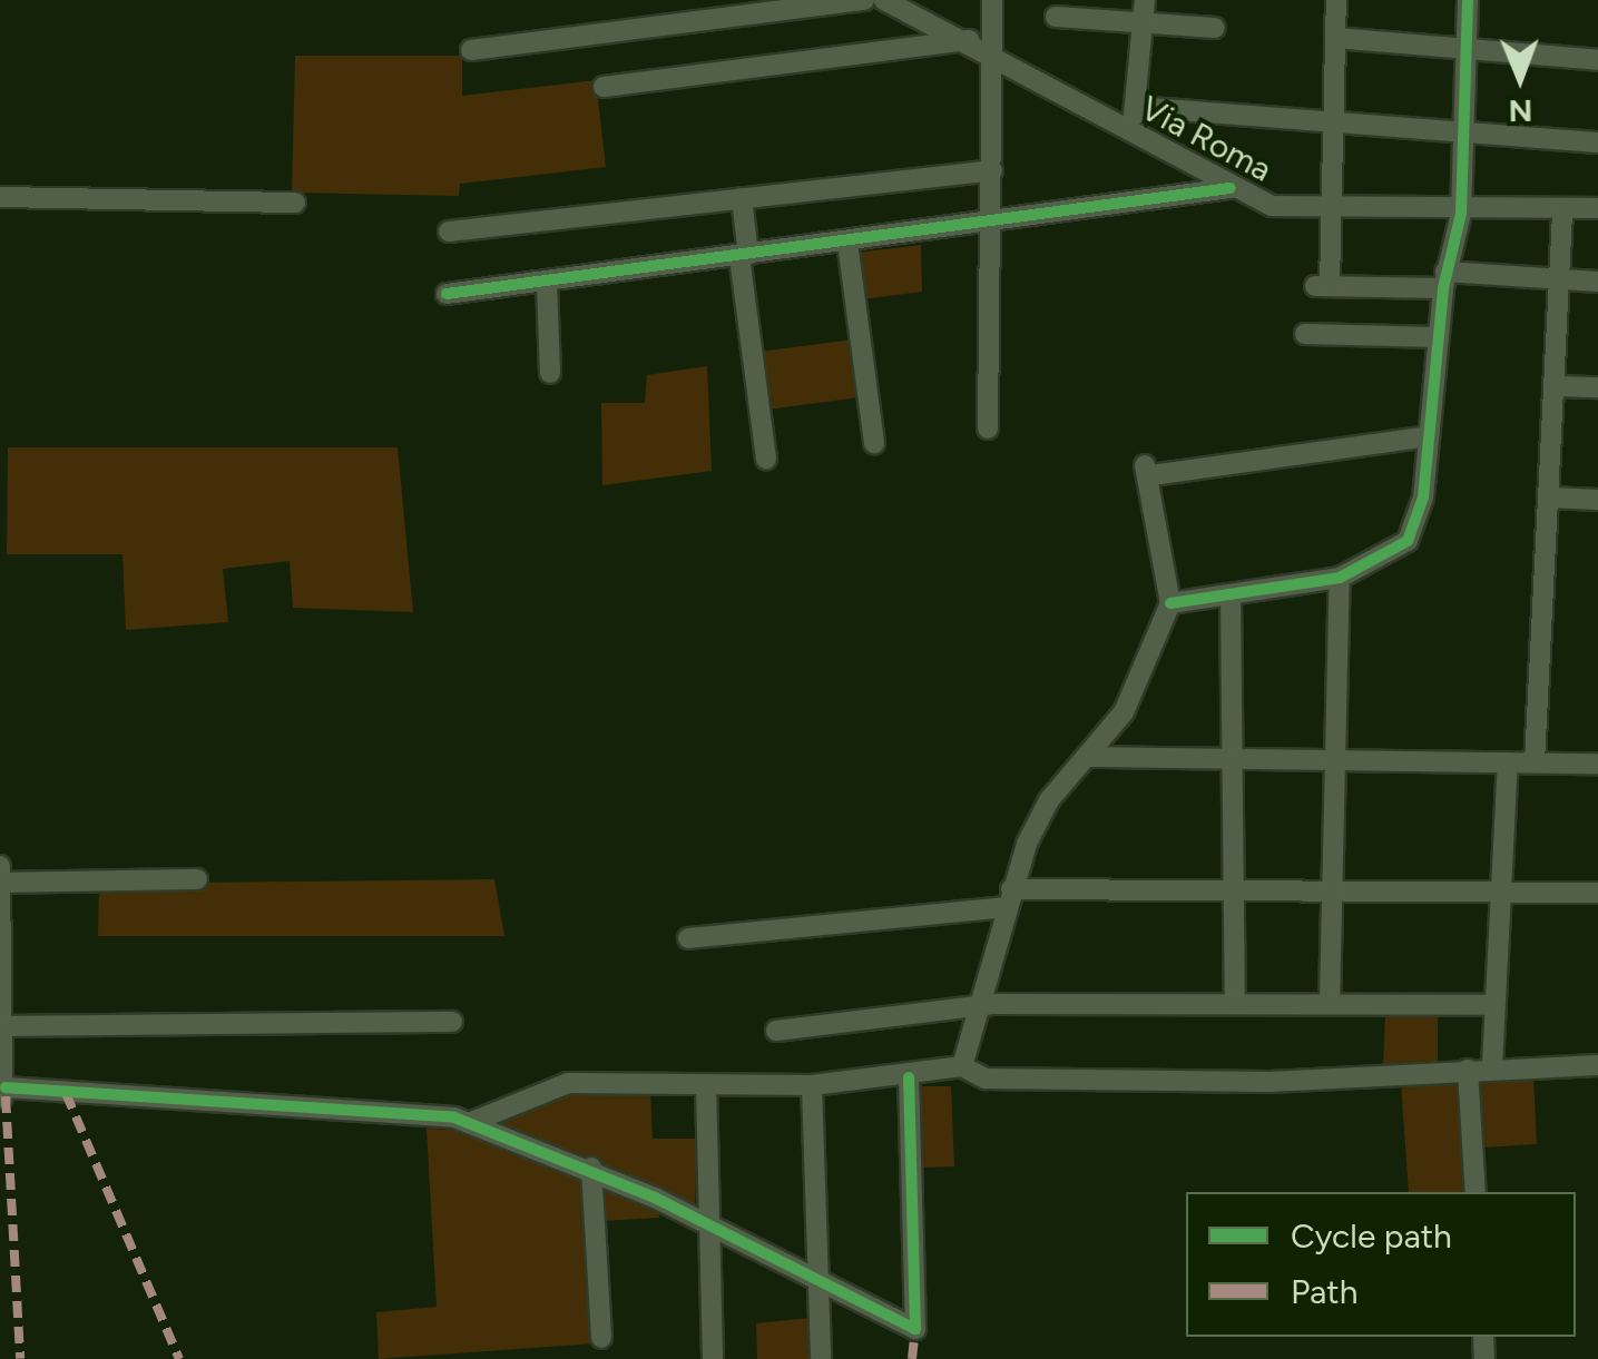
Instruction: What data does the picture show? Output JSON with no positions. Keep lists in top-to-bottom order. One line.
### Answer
{"streets":{"street":["Via Roma"]},"legend":["Cycle path","Path"],"north":"bottom"}
